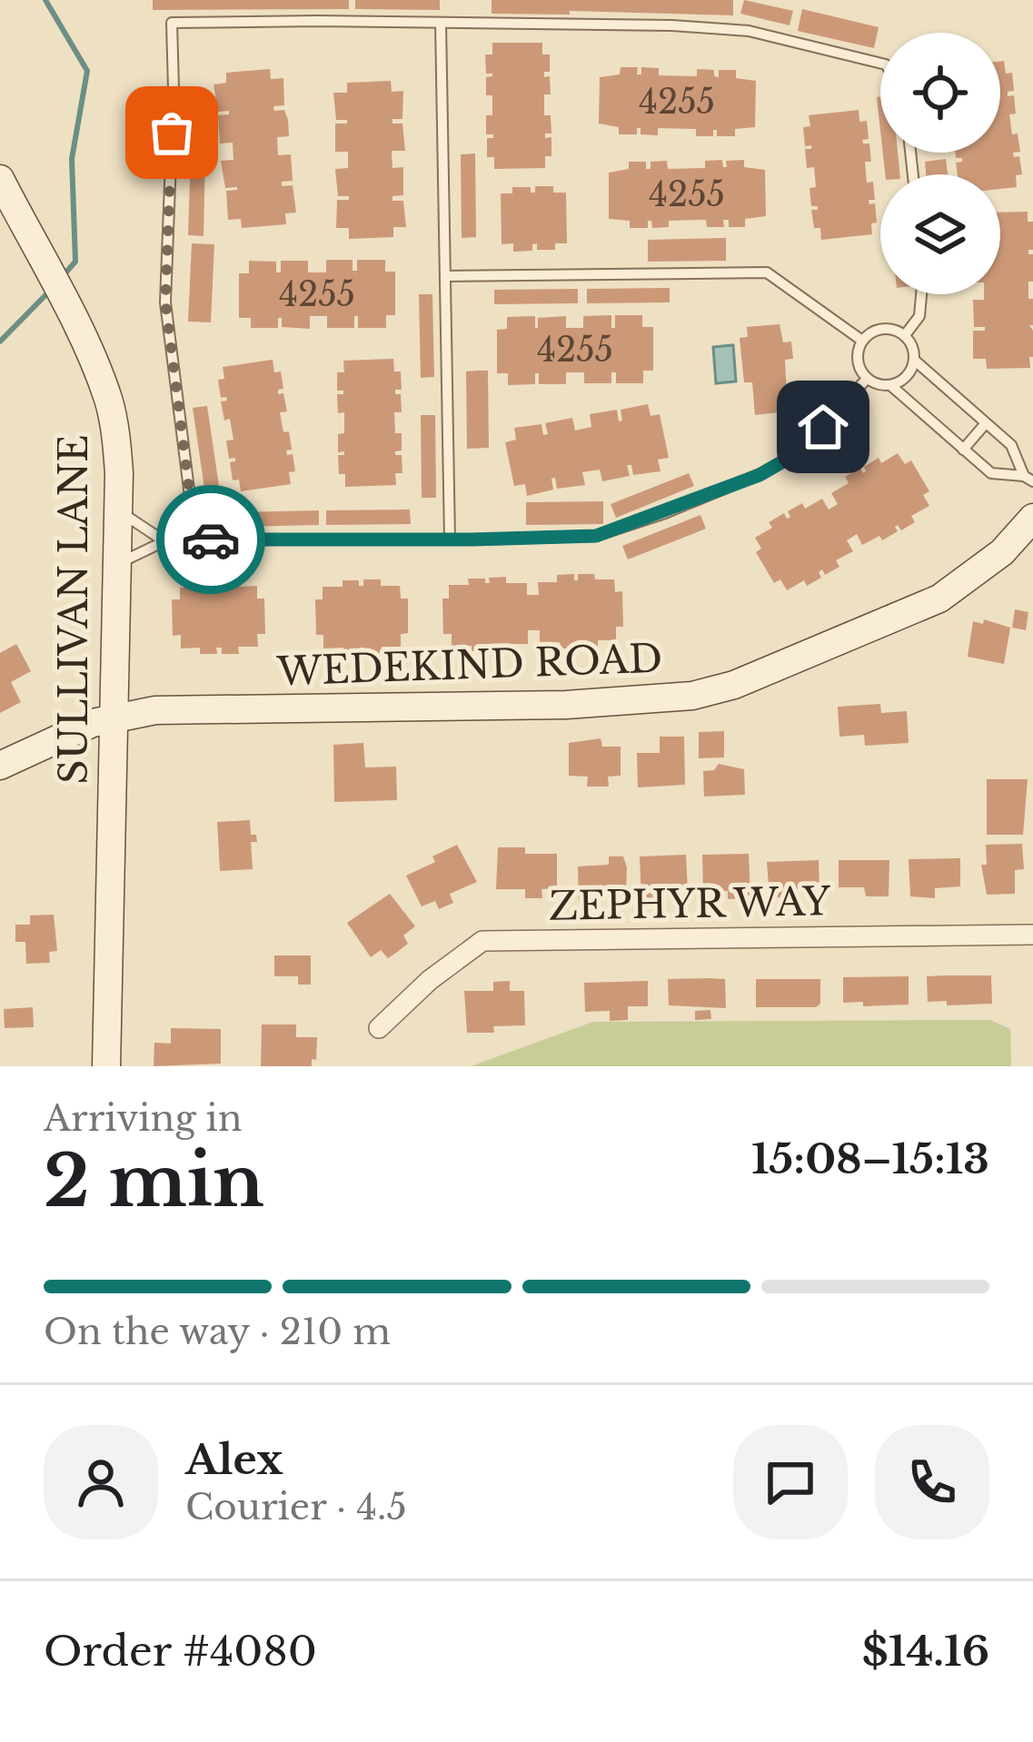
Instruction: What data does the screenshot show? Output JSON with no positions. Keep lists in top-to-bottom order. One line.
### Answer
{"streets":{"street":["SULLIVAN LANE","WEDEKIND ROAD","ZEPHYR WAY"]},"crossings":[["SULLIVAN LANE","WEDEKIND ROAD"]],"house_numbers":["4255","4255","4255","4255"],"page":{"heading":["2 min","Arriving in","15:08–15:13"],"panel":["Alex","Courier · 4.5","Order #4080","$14.16"],"bar":"On the way · 210 m"}}
